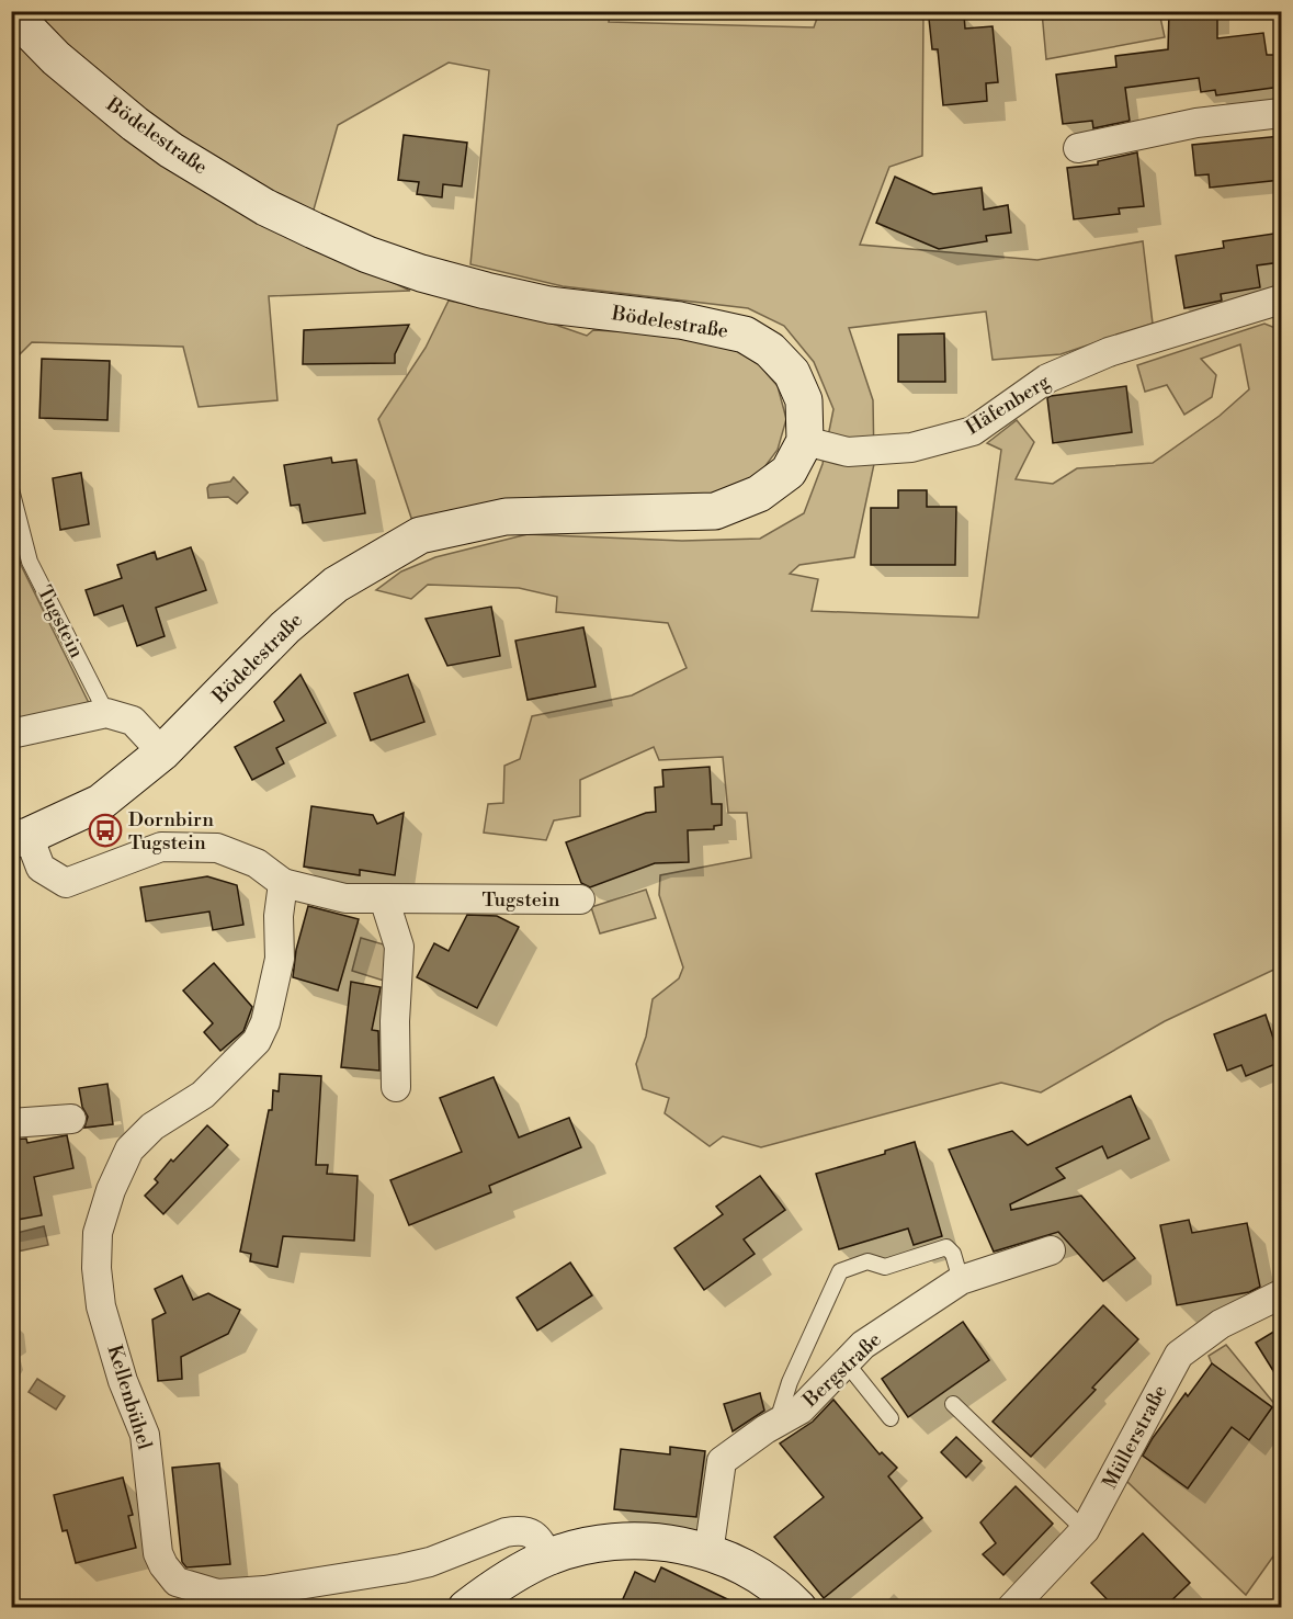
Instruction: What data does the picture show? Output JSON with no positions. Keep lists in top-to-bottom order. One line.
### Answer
{"streets":{"main road":["Bödelestraße"],"street":["Häfenberg","Tugstein","Bergstraße","Kellenbühel","Müllerstraße"]},"crossings":[["Bödelestraße","Häfenberg"],["Bödelestraße","Tugstein"],["Tugstein","Kellenbühel"]],"places":{"bus stop":["Dornbirn Tugstein"]}}
